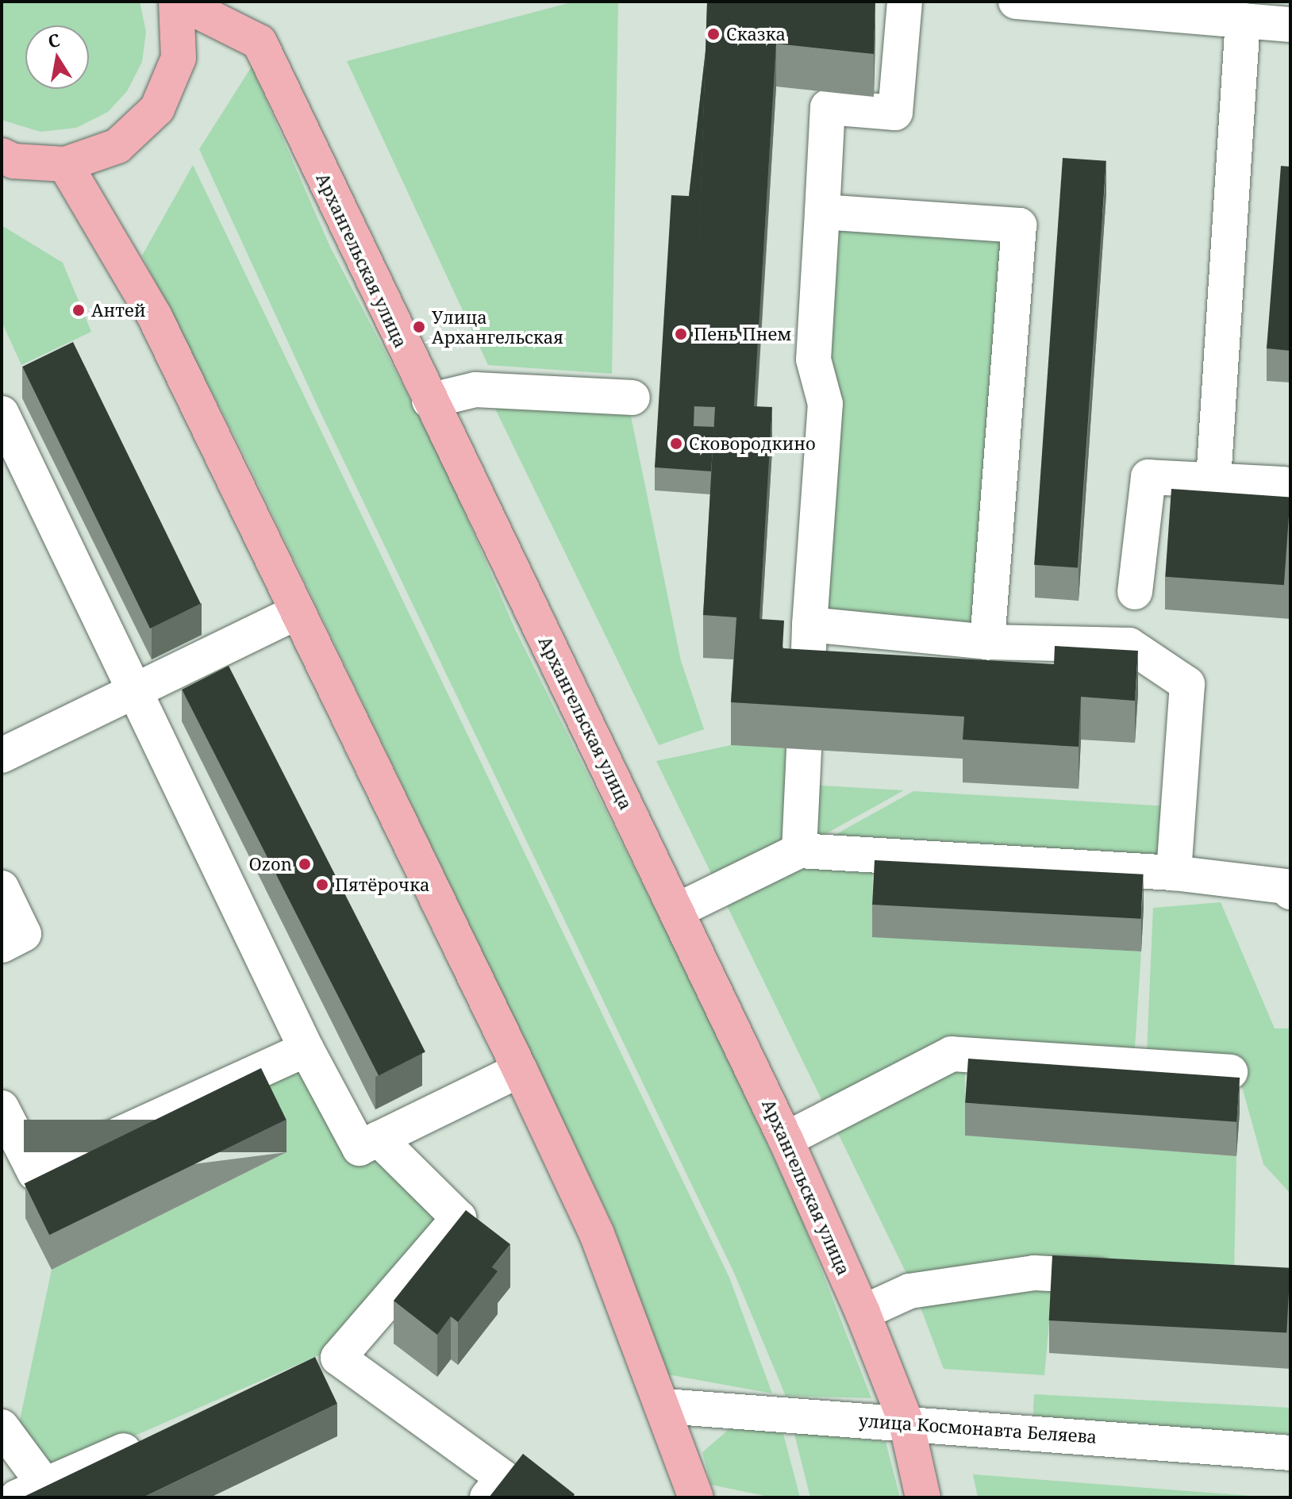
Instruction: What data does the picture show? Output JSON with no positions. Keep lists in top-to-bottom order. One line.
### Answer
{"streets":{"main road":["Архангельская улица"],"street":["улица Космонавта Беляева"]},"crossings":[["Архангельская улица","улица Космонавта Беляева"]],"places":["Сказка","Антей","Улица Архангельская","Пень Пнем","Сковородкино","Ozon","Пятёрочка"],"north":"top"}
